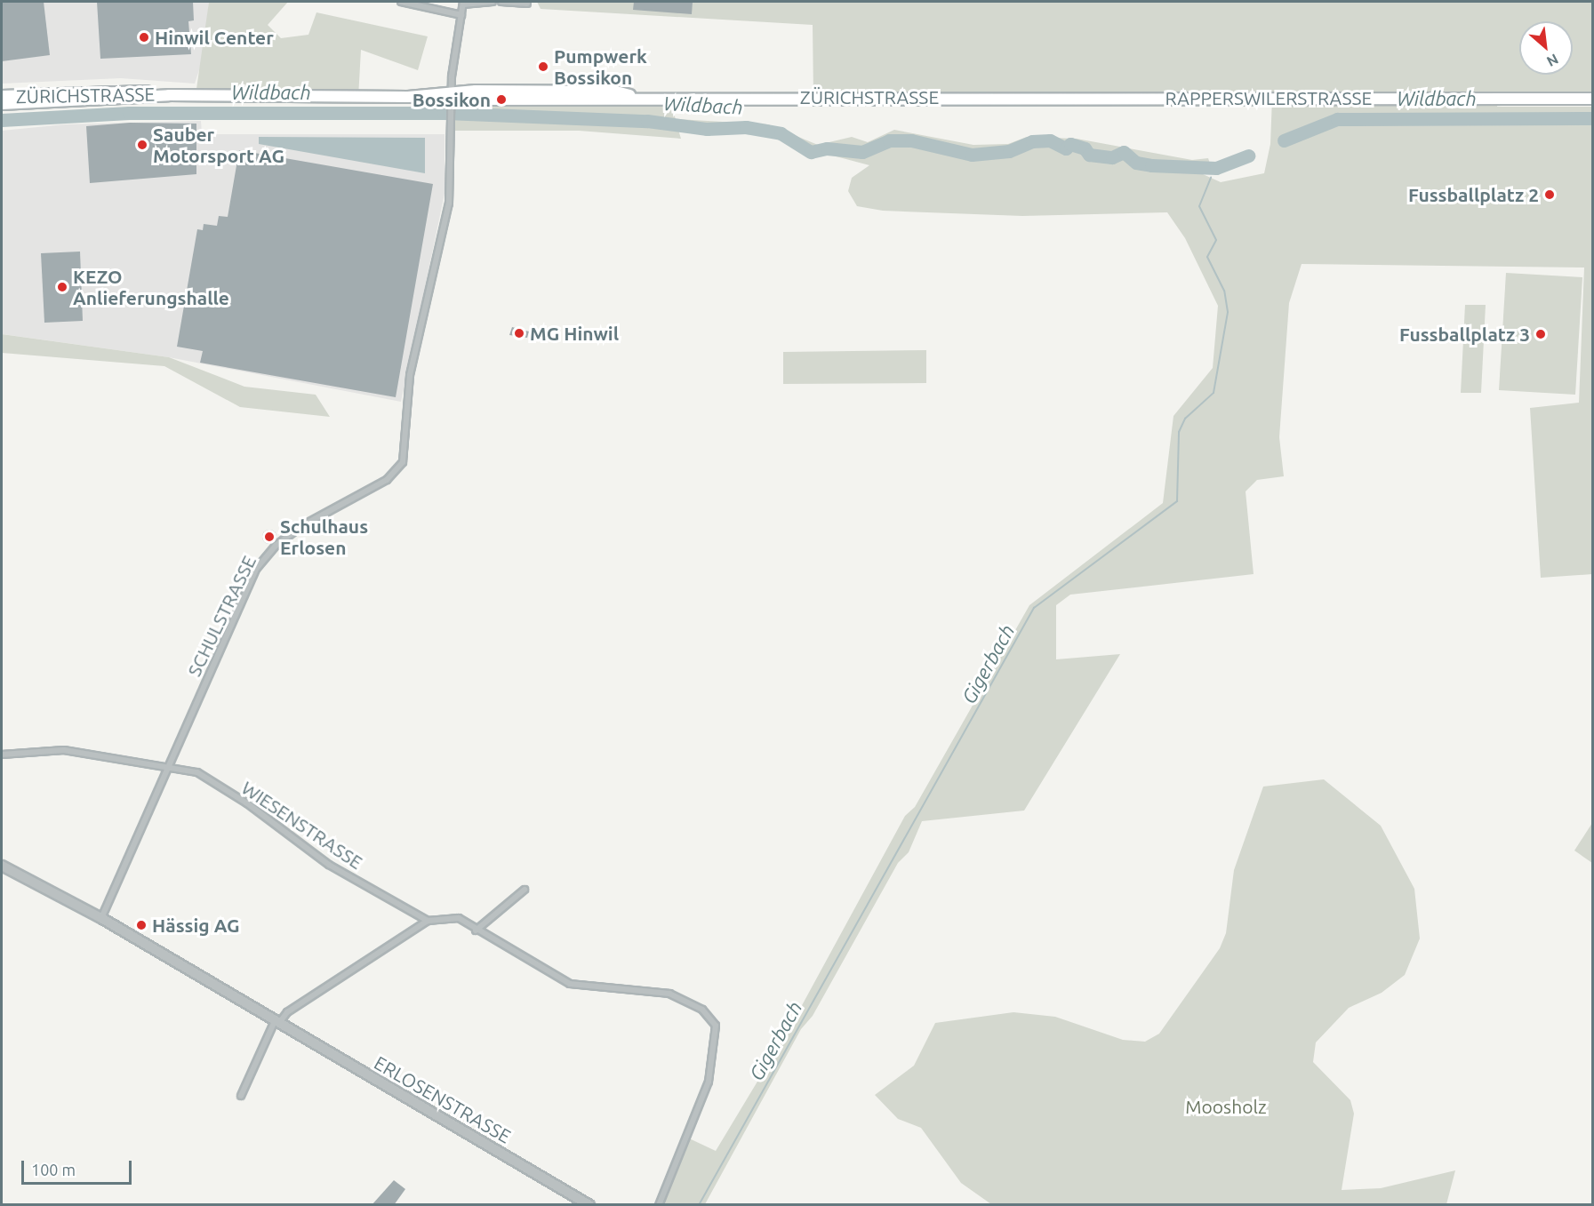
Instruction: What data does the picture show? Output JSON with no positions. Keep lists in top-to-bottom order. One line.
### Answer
{"streets":{"main road":["ZÜRICHSTRASSE","RAPPERSWILERSTRASSE"],"street":["SCHULSTRASSE","WIESENSTRASSE","ERLOSENSTRASSE"]},"crossings":[["ZÜRICHSTRASSE","RAPPERSWILERSTRASSE"],["ZÜRICHSTRASSE","SCHULSTRASSE"],["SCHULSTRASSE","WIESENSTRASSE"],["SCHULSTRASSE","ERLOSENSTRASSE"]],"water":["Wildbach","Gigerbach"],"parks":["Moosholz"],"places":["Hinwil Center","Pumpwerk Bossikon","Bossikon","Sauber Motorsport AG","Fussballplatz 2","KEZO Anlieferungshalle","MG Hinwil","Fussballplatz 3","Schulhaus Erlosen","Hässig AG"],"scale_bar":"100 m","north":"bottom right"}
